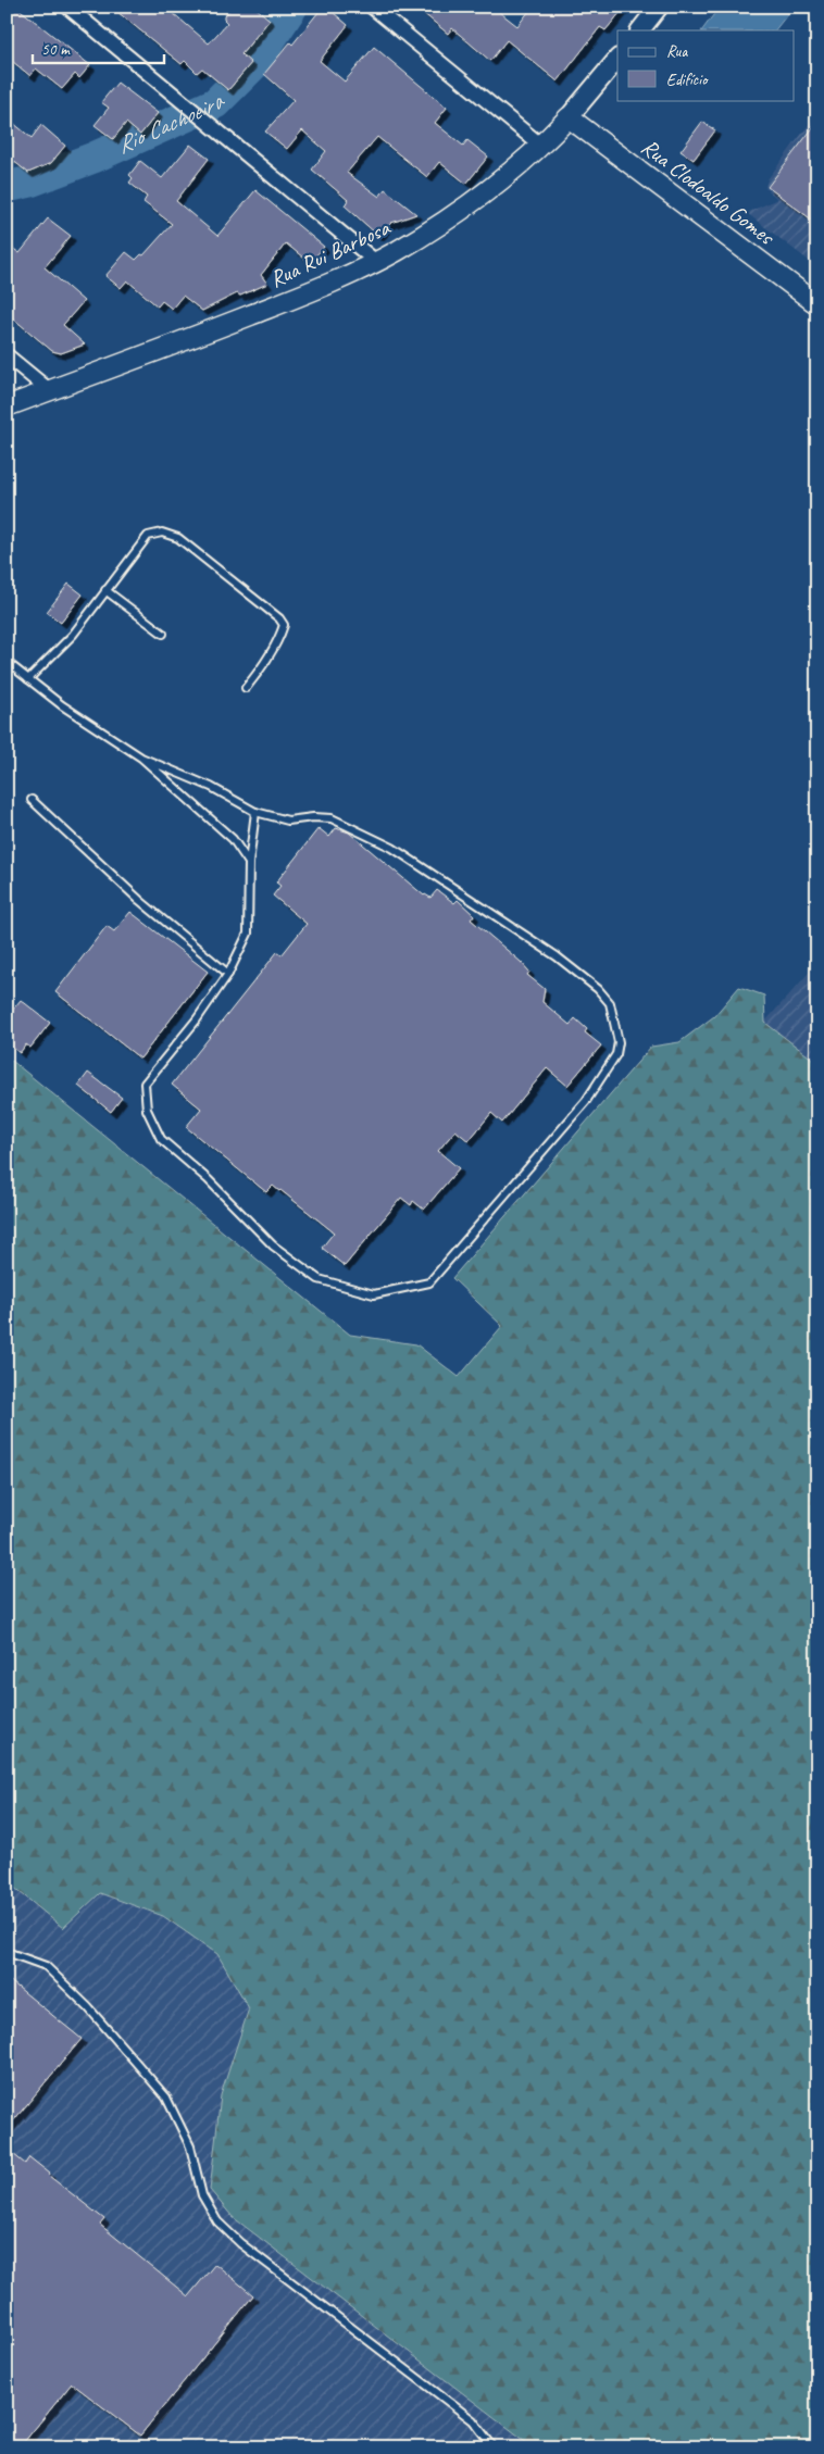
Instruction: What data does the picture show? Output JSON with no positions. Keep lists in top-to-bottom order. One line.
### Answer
{"streets":{"main road":["Rua Clodoaldo Gomes","Rua Rui Barbosa"]},"crossings":[["Rua Clodoaldo Gomes","Rua Rui Barbosa"]],"water":["Rio Cachoeira"],"legend":["Rua","Edifício"],"scale_bar":"50 m"}
